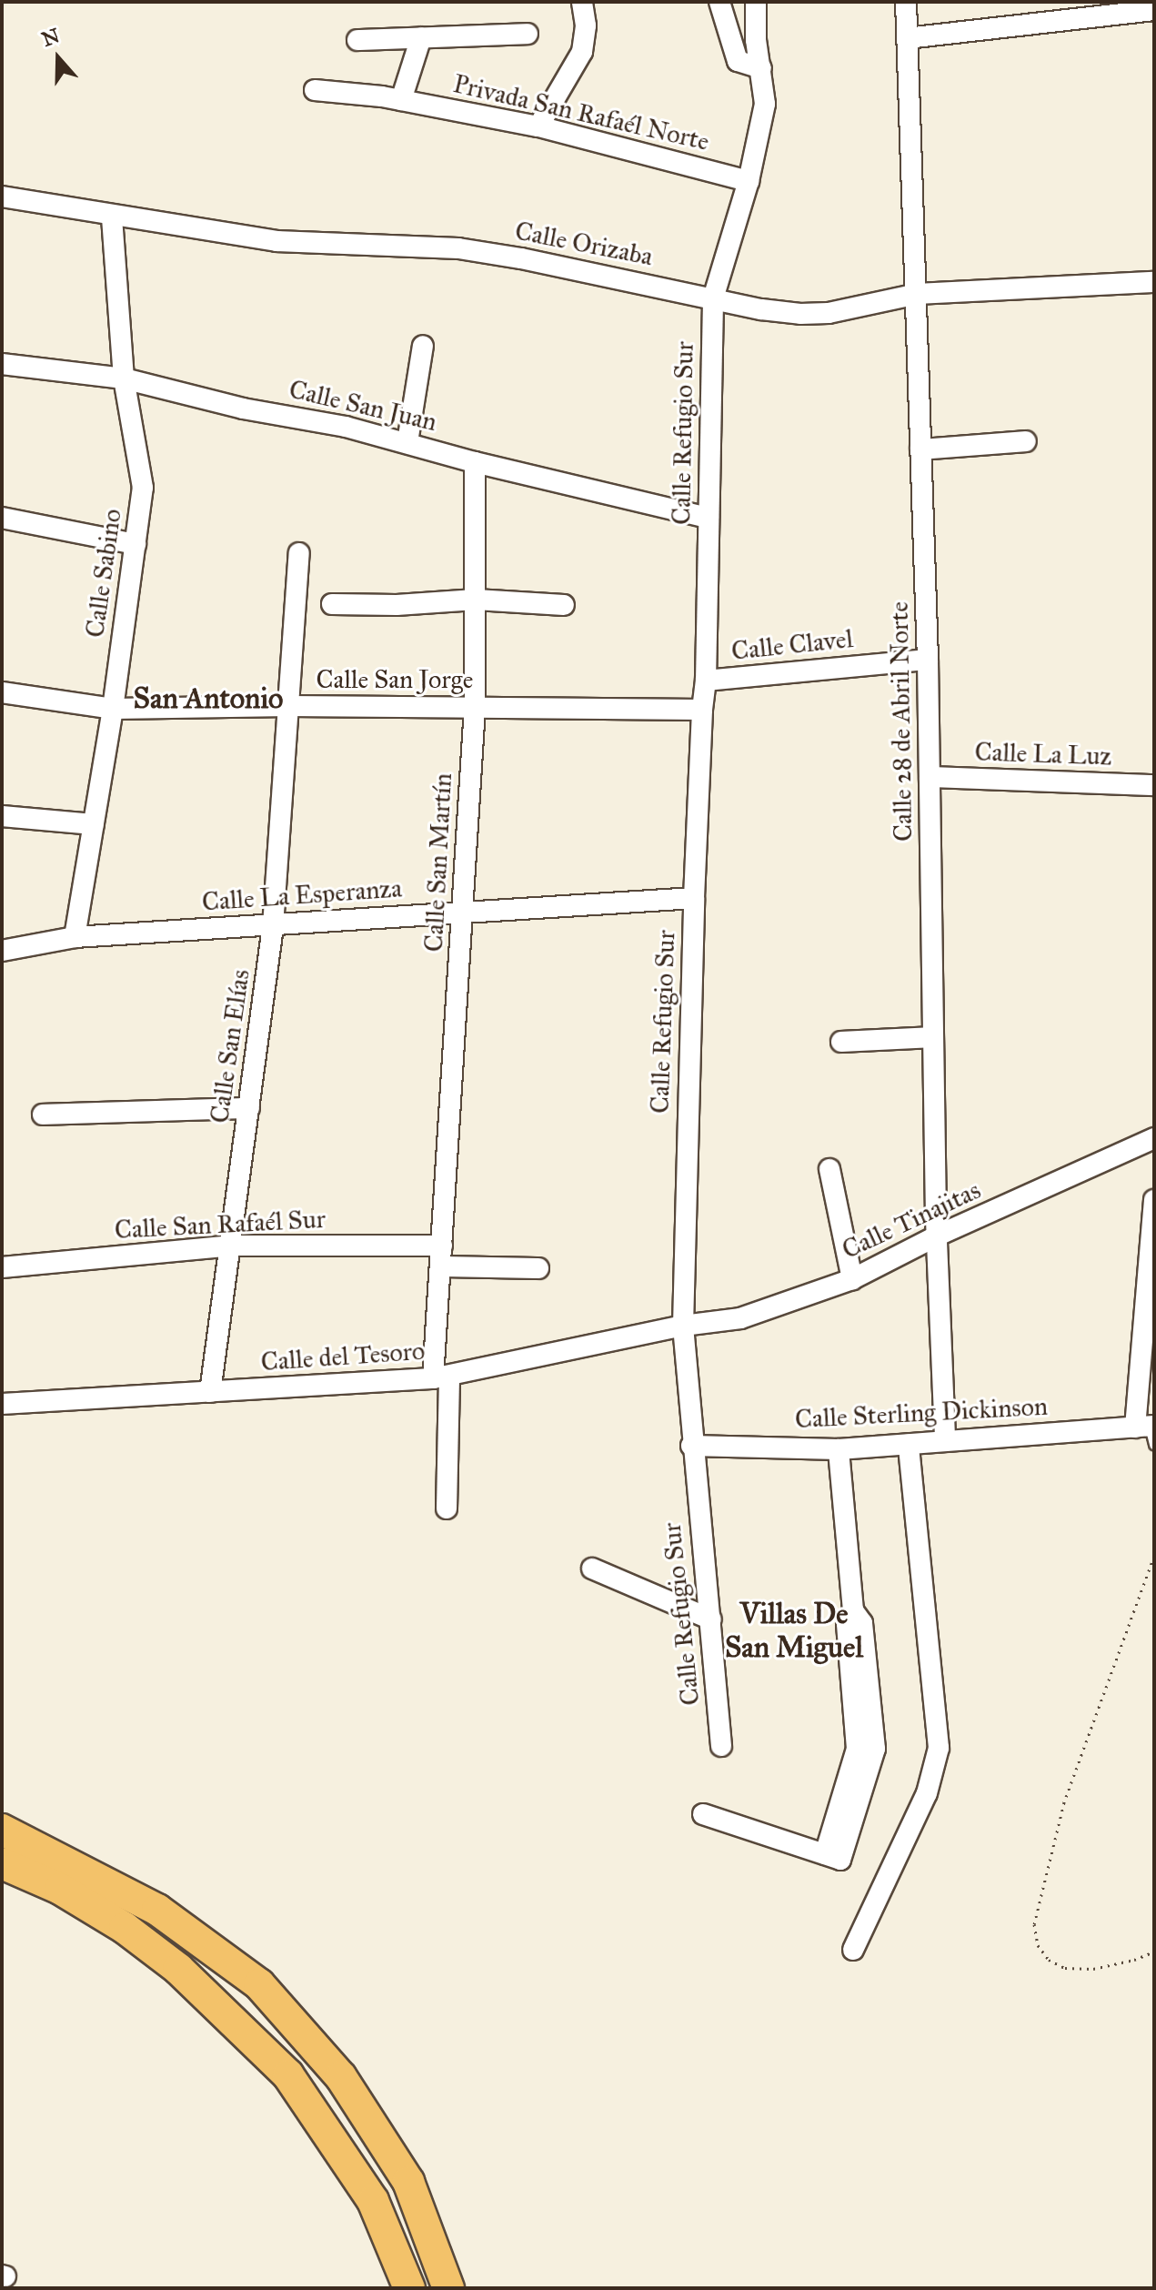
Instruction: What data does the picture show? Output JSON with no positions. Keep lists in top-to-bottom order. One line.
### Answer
{"streets":{"street":["Privada San Rafaél Norte","Calle Orizaba","Calle San Juan","Calle Refugio Sur","Calle Sabino","Calle Clavel","Calle San Jorge","Calle 28 de Abril Norte","Calle La Luz","Calle San Martín","Calle La Esperanza","Calle San Elías","Calle Tinajitas","Calle San Rafaél Sur","Calle del Tesoro","Calle Sterling Dickinson"]},"crossings":[["Privada San Rafaél Norte","Calle Refugio Sur"],["Calle Orizaba","Calle Refugio Sur"],["Calle Orizaba","Calle Sabino"],["Calle Orizaba","Calle 28 de Abril Norte"],["Calle San Juan","Calle Refugio Sur"],["Calle San Juan","Calle Sabino"],["Calle San Juan","Calle San Martín"],["Calle Refugio Sur","Calle Clavel"],["Calle Refugio Sur","Calle San Jorge"],["Calle Refugio Sur","Calle La Esperanza"],["Calle Refugio Sur","Calle Tinajitas"],["Calle Refugio Sur","Calle del Tesoro"],["Calle Refugio Sur","Calle Sterling Dickinson"],["Calle Sabino","Calle San Jorge"],["Calle Sabino","Calle La Esperanza"],["Calle Clavel","Calle 28 de Abril Norte"],["Calle San Jorge","Calle San Martín"],["Calle San Jorge","Calle San Elías"],["Calle 28 de Abril Norte","Calle La Luz"],["Calle 28 de Abril Norte","Calle Tinajitas"],["Calle 28 de Abril Norte","Calle Sterling Dickinson"],["Calle San Martín","Calle La Esperanza"],["Calle San Martín","Calle San Rafaél Sur"],["Calle San Martín","Calle del Tesoro"],["Calle La Esperanza","Calle San Elías"],["Calle San Elías","Calle San Rafaél Sur"],["Calle San Elías","Calle del Tesoro"],["Calle Tinajitas","Calle del Tesoro"]],"districts":["San Antonio","Villas De San Miguel"],"north":"top"}
